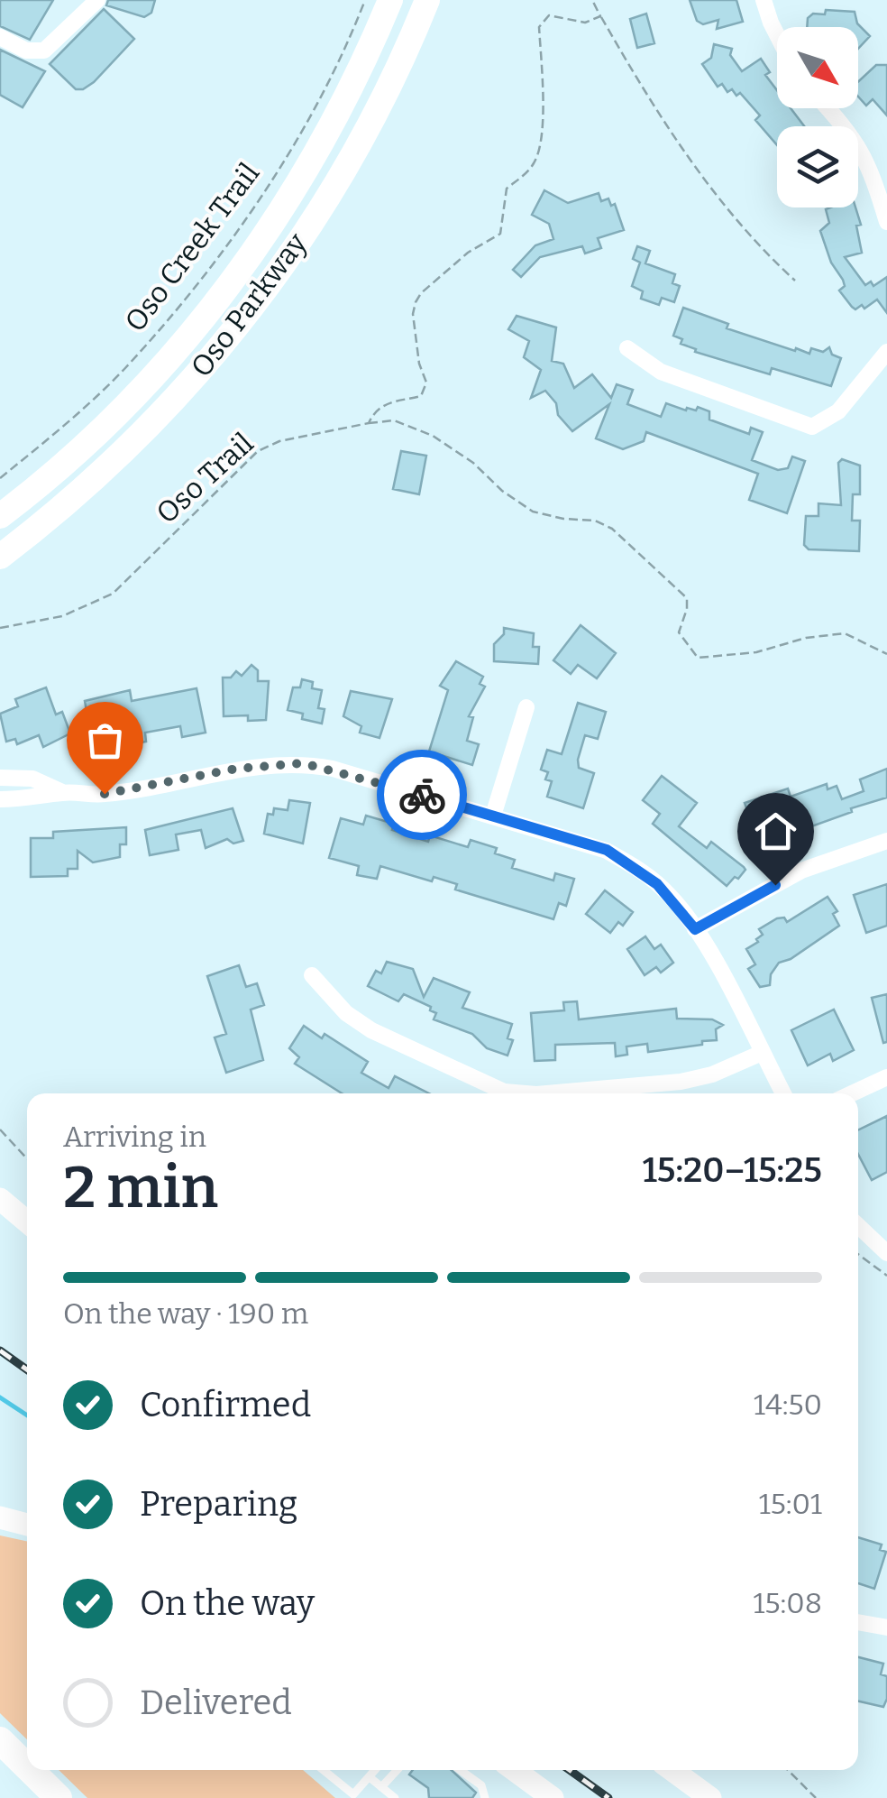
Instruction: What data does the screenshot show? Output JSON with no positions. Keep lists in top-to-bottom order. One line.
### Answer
{"streets":{"main road":["Oso Parkway"],"path":["Oso Creek Trail","Oso Trail"]},"north":"bottom right","page":{"heading":["2 min","Arriving in","15:20–15:25"],"bar":"On the way · 190 m","list":[["Confirmed","14:50"],["Preparing","15:01"],["On the way","15:08"],"Delivered"]}}
